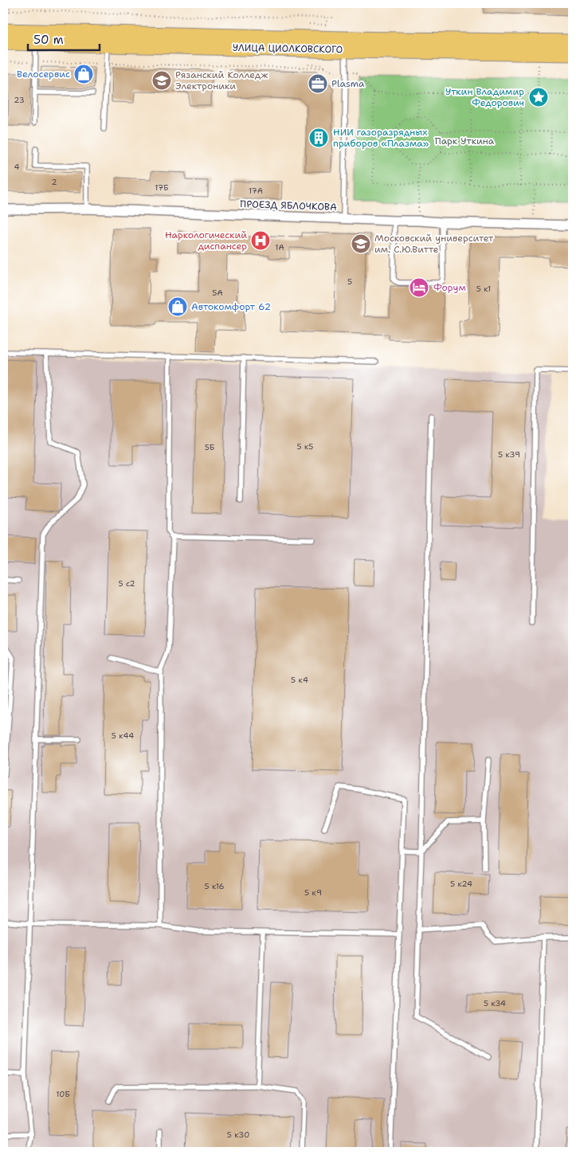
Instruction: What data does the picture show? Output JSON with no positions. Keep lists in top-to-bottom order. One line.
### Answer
{"streets":{"main road":["УЛИЦА ЦИОЛКОВСКОГО"],"street":["ПРОЕЗД ЯБЛОЧКОВА"]},"parks":["Парк Уткина"],"places":{"shop":["Велосервис","Автокомфорт 62"],"school or university":["Рязанский Колледж Электроники","Московский университет им. С.Ю.Витте"],"office":["Plasma"],"place":["Уткин Владимир Федорович"],"building":["НИИ газоразрядных приборов «Плазма»"],"hospital":["Наркологический диспансер"],"hotel":["Форум"]},"house_numbers":["23","4","2","17Б","17А","1А","5","5 к1","5А","5 к5","5Б","5 к39","5 с2","5 к4","5 к44","5 к24","5 к16","5 к9","5 к34","10Б","5 к30"],"scale_bar":"50 m"}
